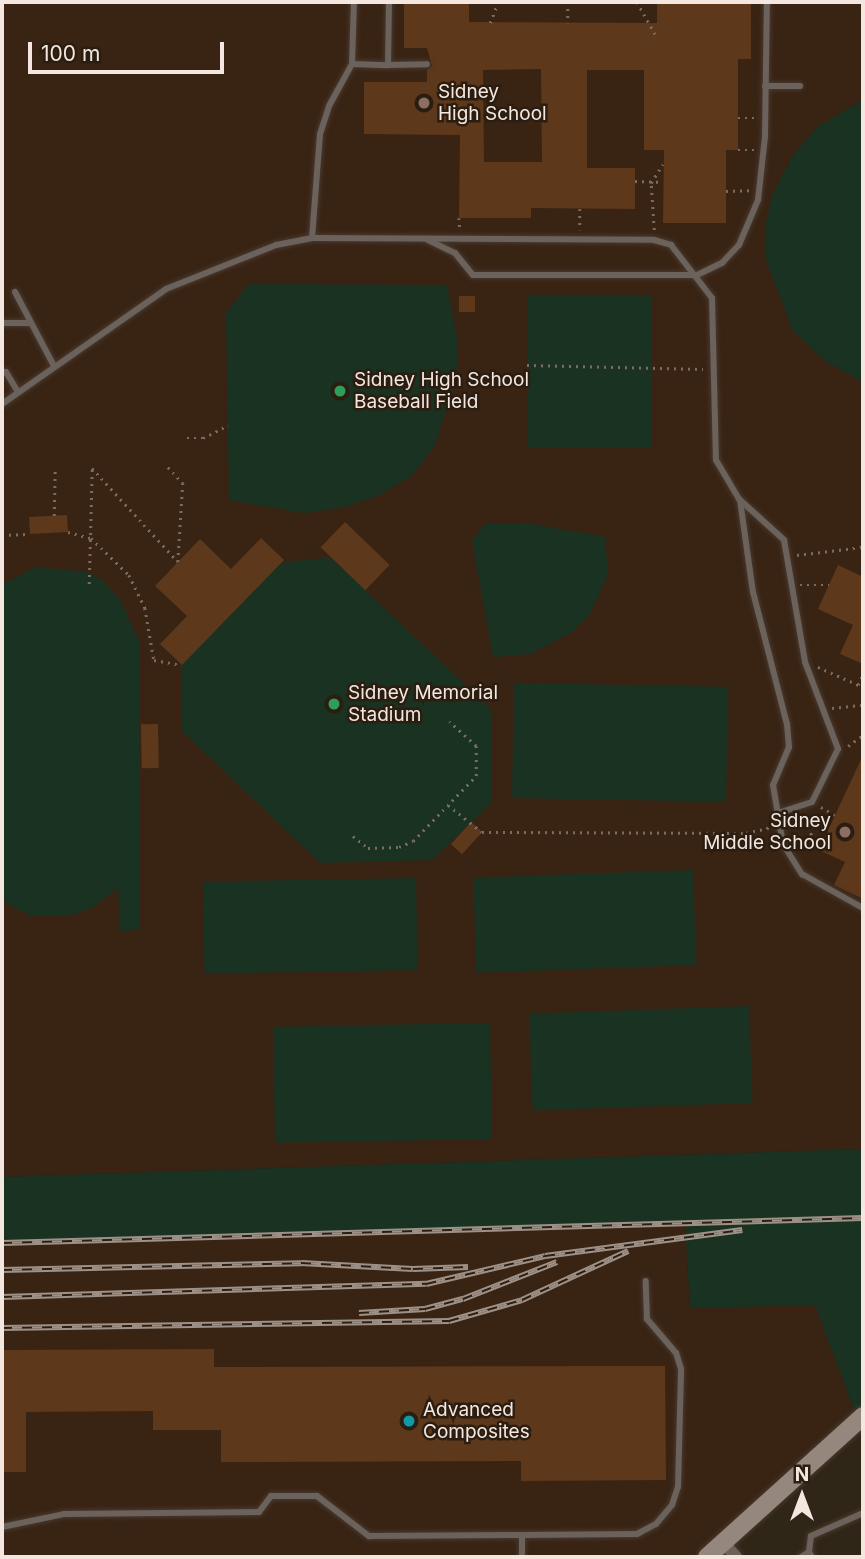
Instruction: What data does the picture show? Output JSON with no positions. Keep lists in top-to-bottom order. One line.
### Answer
{"places":["Sidney High School","Sidney High School Baseball Field","Sidney Memorial Stadium","Sidney Middle School","Advanced Composites"],"scale_bar":"100 m","north":"top"}
